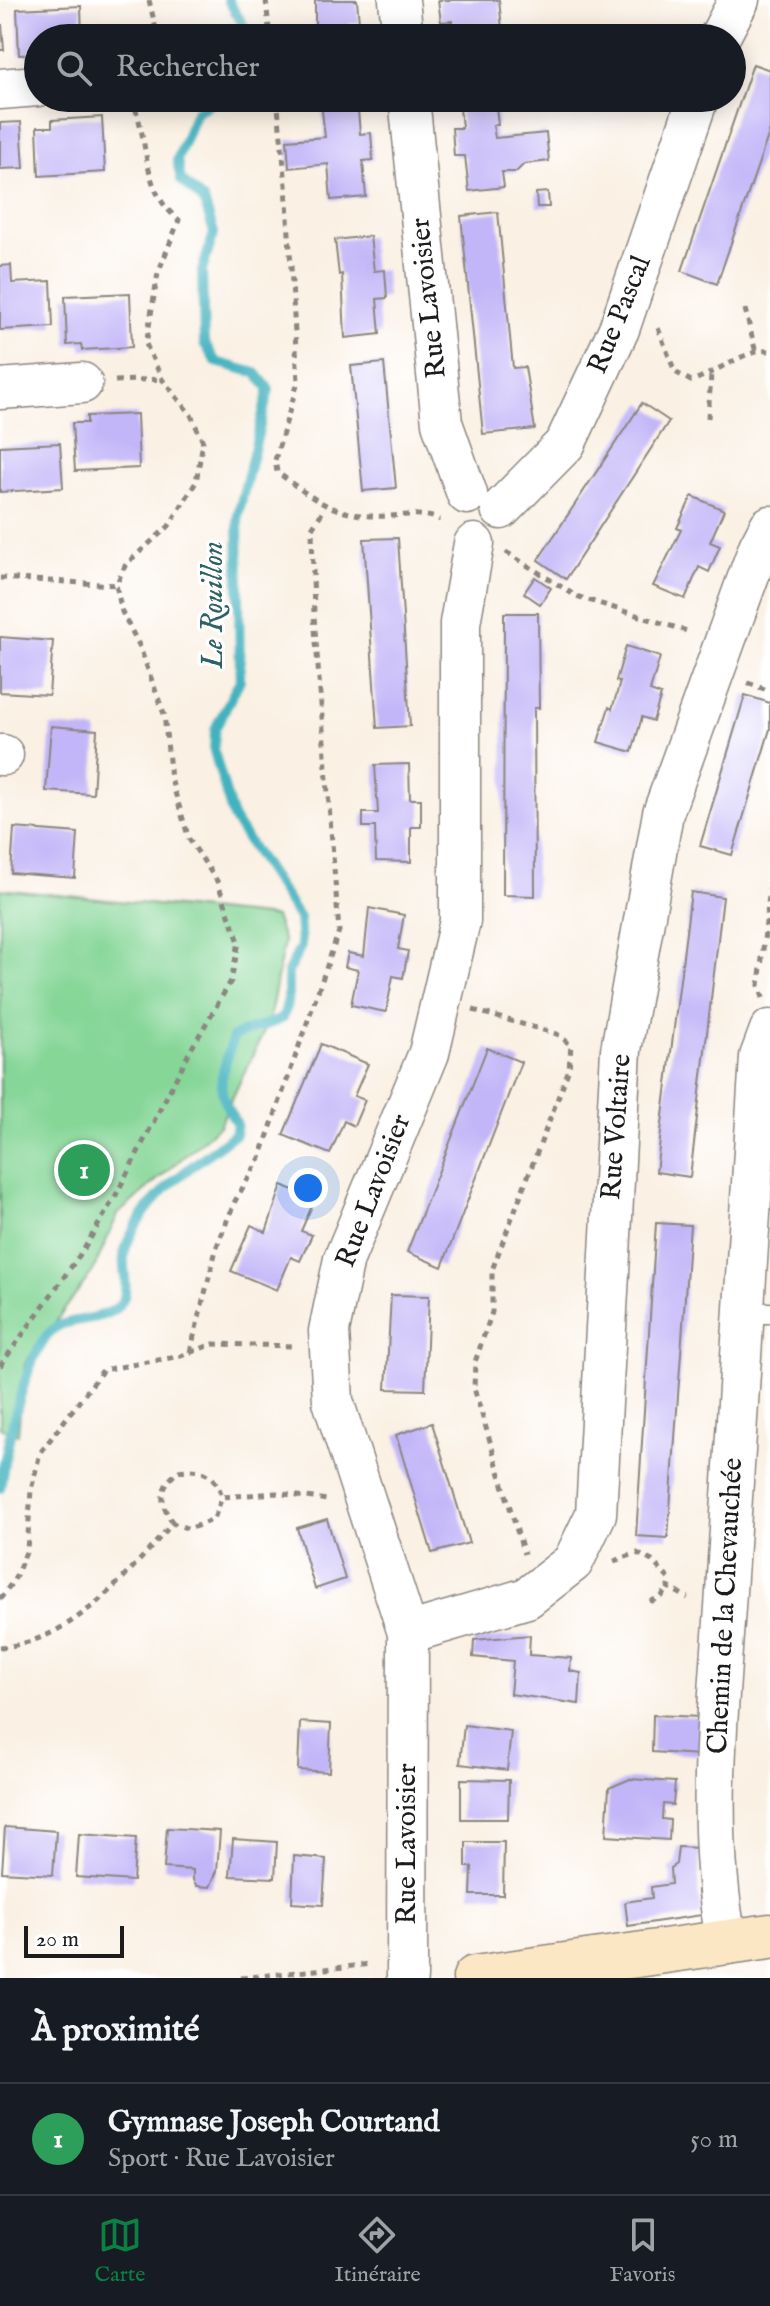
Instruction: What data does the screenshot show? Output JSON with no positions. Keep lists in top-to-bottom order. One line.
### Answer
{"streets":{"street":["Rue Lavoisier","Rue Pascal","Rue Voltaire","Chemin de la Chevauchée"]},"crossings":[["Rue Lavoisier","Rue Pascal"],["Rue Lavoisier","Rue Voltaire"]],"water":["Le Rouillon"],"scale_bar":"20 m","page":{"search":"Rechercher","pins":"1","scale":"20 m","heading":"À proximité","list":[{"mark":"1","name":"Gymnase Joseph Courtand","note":"Sport · Rue Lavoisier","value":"50 m"}],"nav":["Carte","Itinéraire","Favoris"]}}
